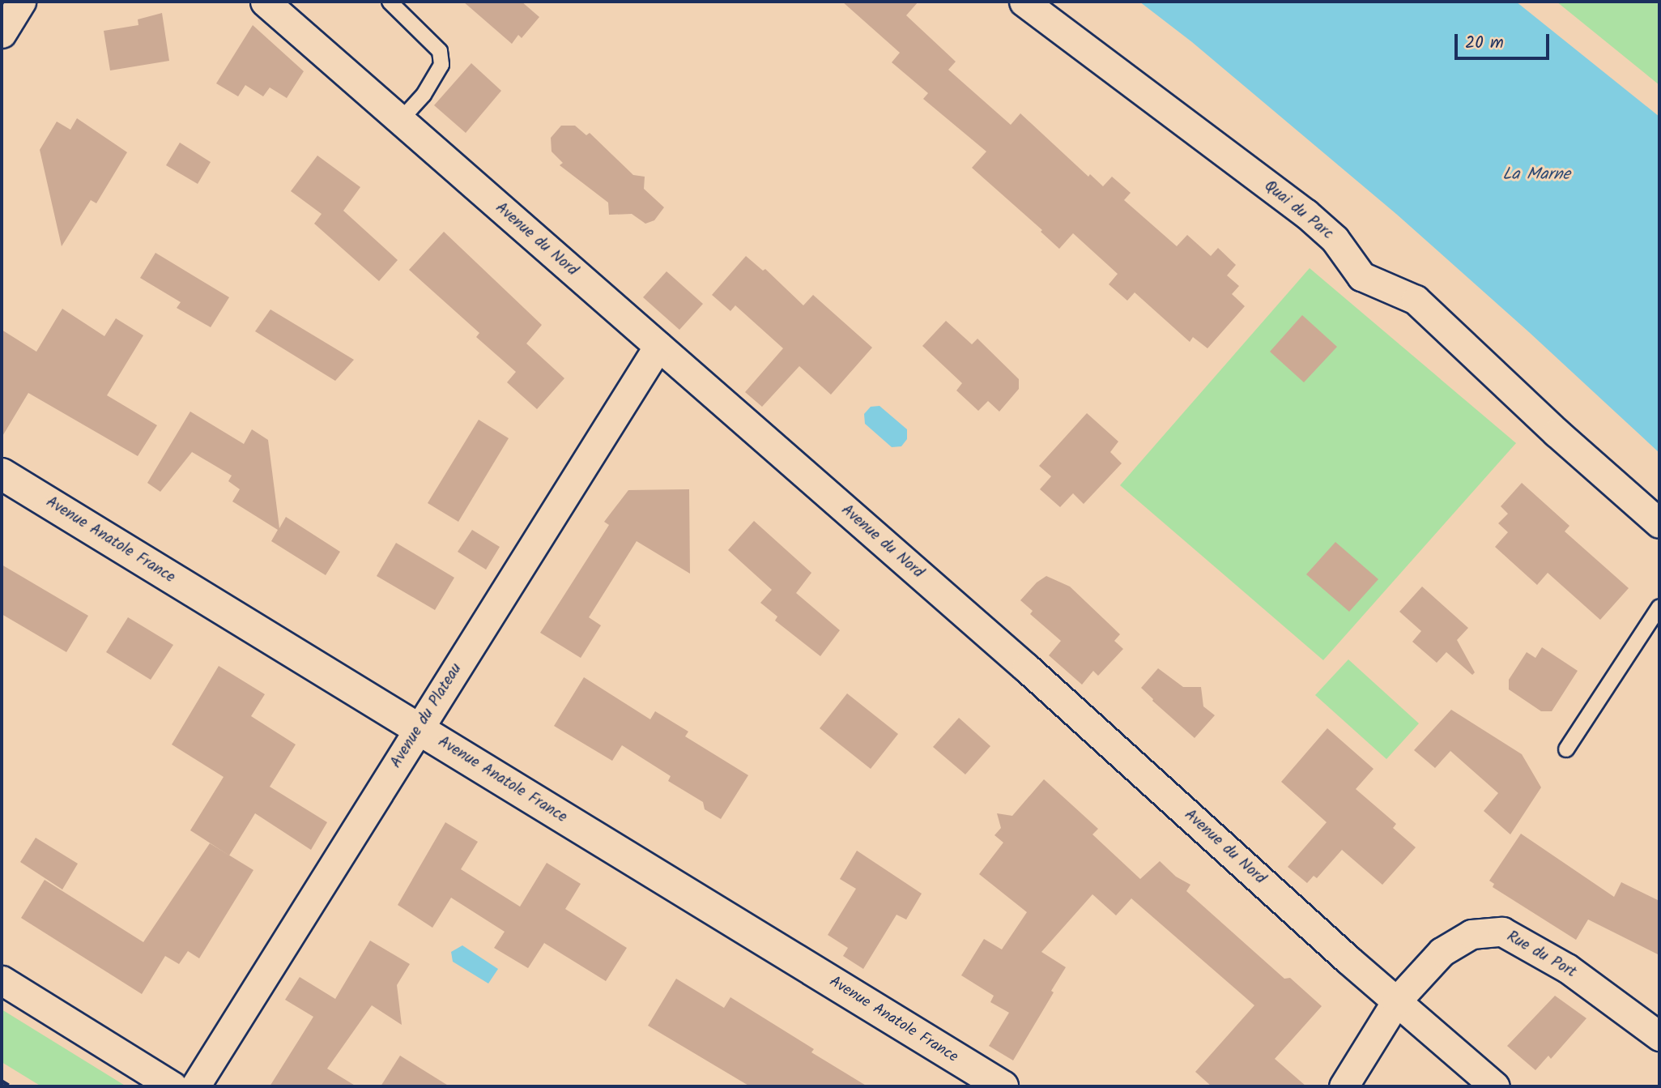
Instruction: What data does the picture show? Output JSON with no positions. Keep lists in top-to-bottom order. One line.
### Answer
{"streets":{"street":["Quai du Parc","Avenue du Nord","Avenue Anatole France","Avenue du Plateau","Rue du Port"]},"crossings":[["Avenue du Nord","Avenue du Plateau"],["Avenue du Nord","Rue du Port"],["Avenue Anatole France","Avenue du Plateau"]],"water":["La Marne"],"scale_bar":"20 m"}
